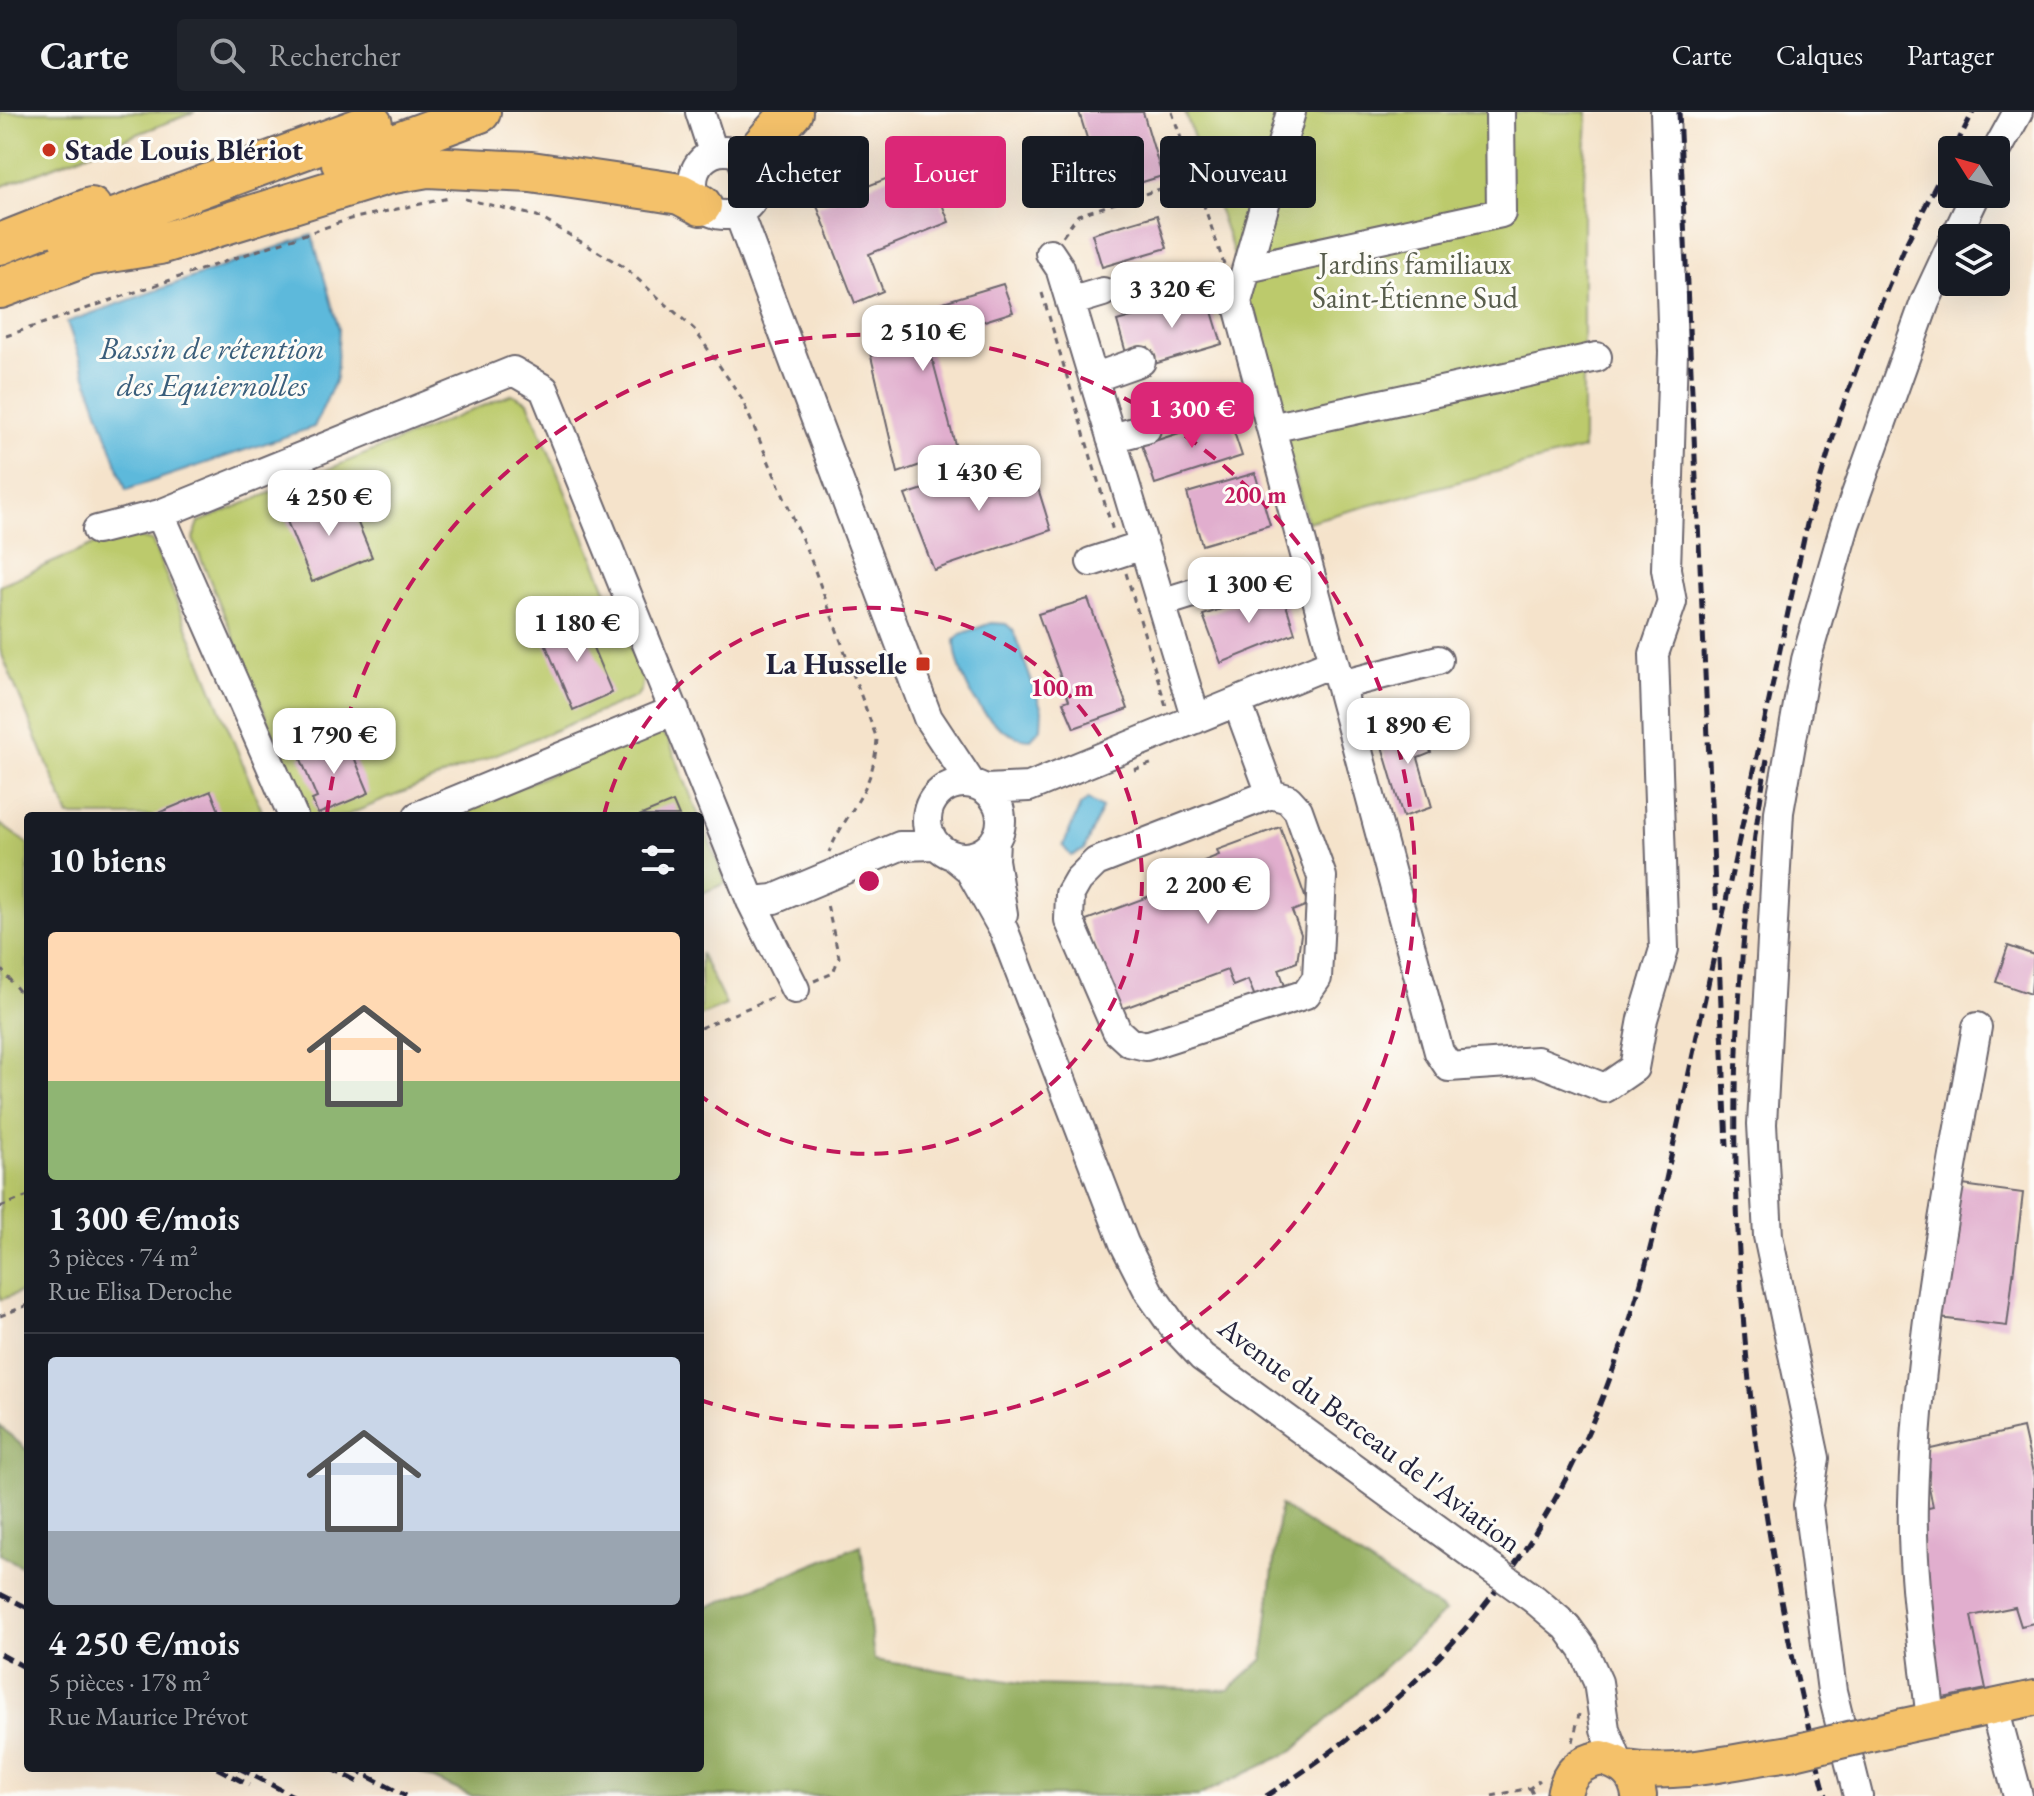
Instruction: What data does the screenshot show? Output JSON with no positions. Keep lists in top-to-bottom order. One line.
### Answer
{"streets":{"street":["Avenue du Berceau de l'Aviation"]},"water":["Bassin de rétention des Equiernolles"],"parks":["Jardins familiaux Saint-Étienne Sud"],"places":{"other":["Stade Louis Blériot"],"transit":["La Husselle"]},"north":"top left","page":{"header":"Carte","search":"Rechercher","nav":["Carte","Calques","Partager"],"chip":["Acheter","Louer","Filtres","Nouveau"],"price":["3 320 €","2 510 €","1 300 €","1 430 €","4 250 €","1 300 €","1 180 €","1 890 €","1 790 €","2 200 €"],"heading":"10 biens","list":[{"name":"1 300 €/mois","note":"3 pièces · 74 m² · Rue Elisa Deroche"},{"name":"4 250 €/mois","note":"5 pièces · 178 m² · Rue Maurice Prévot"}]},"rings":["200 m","100 m"]}
